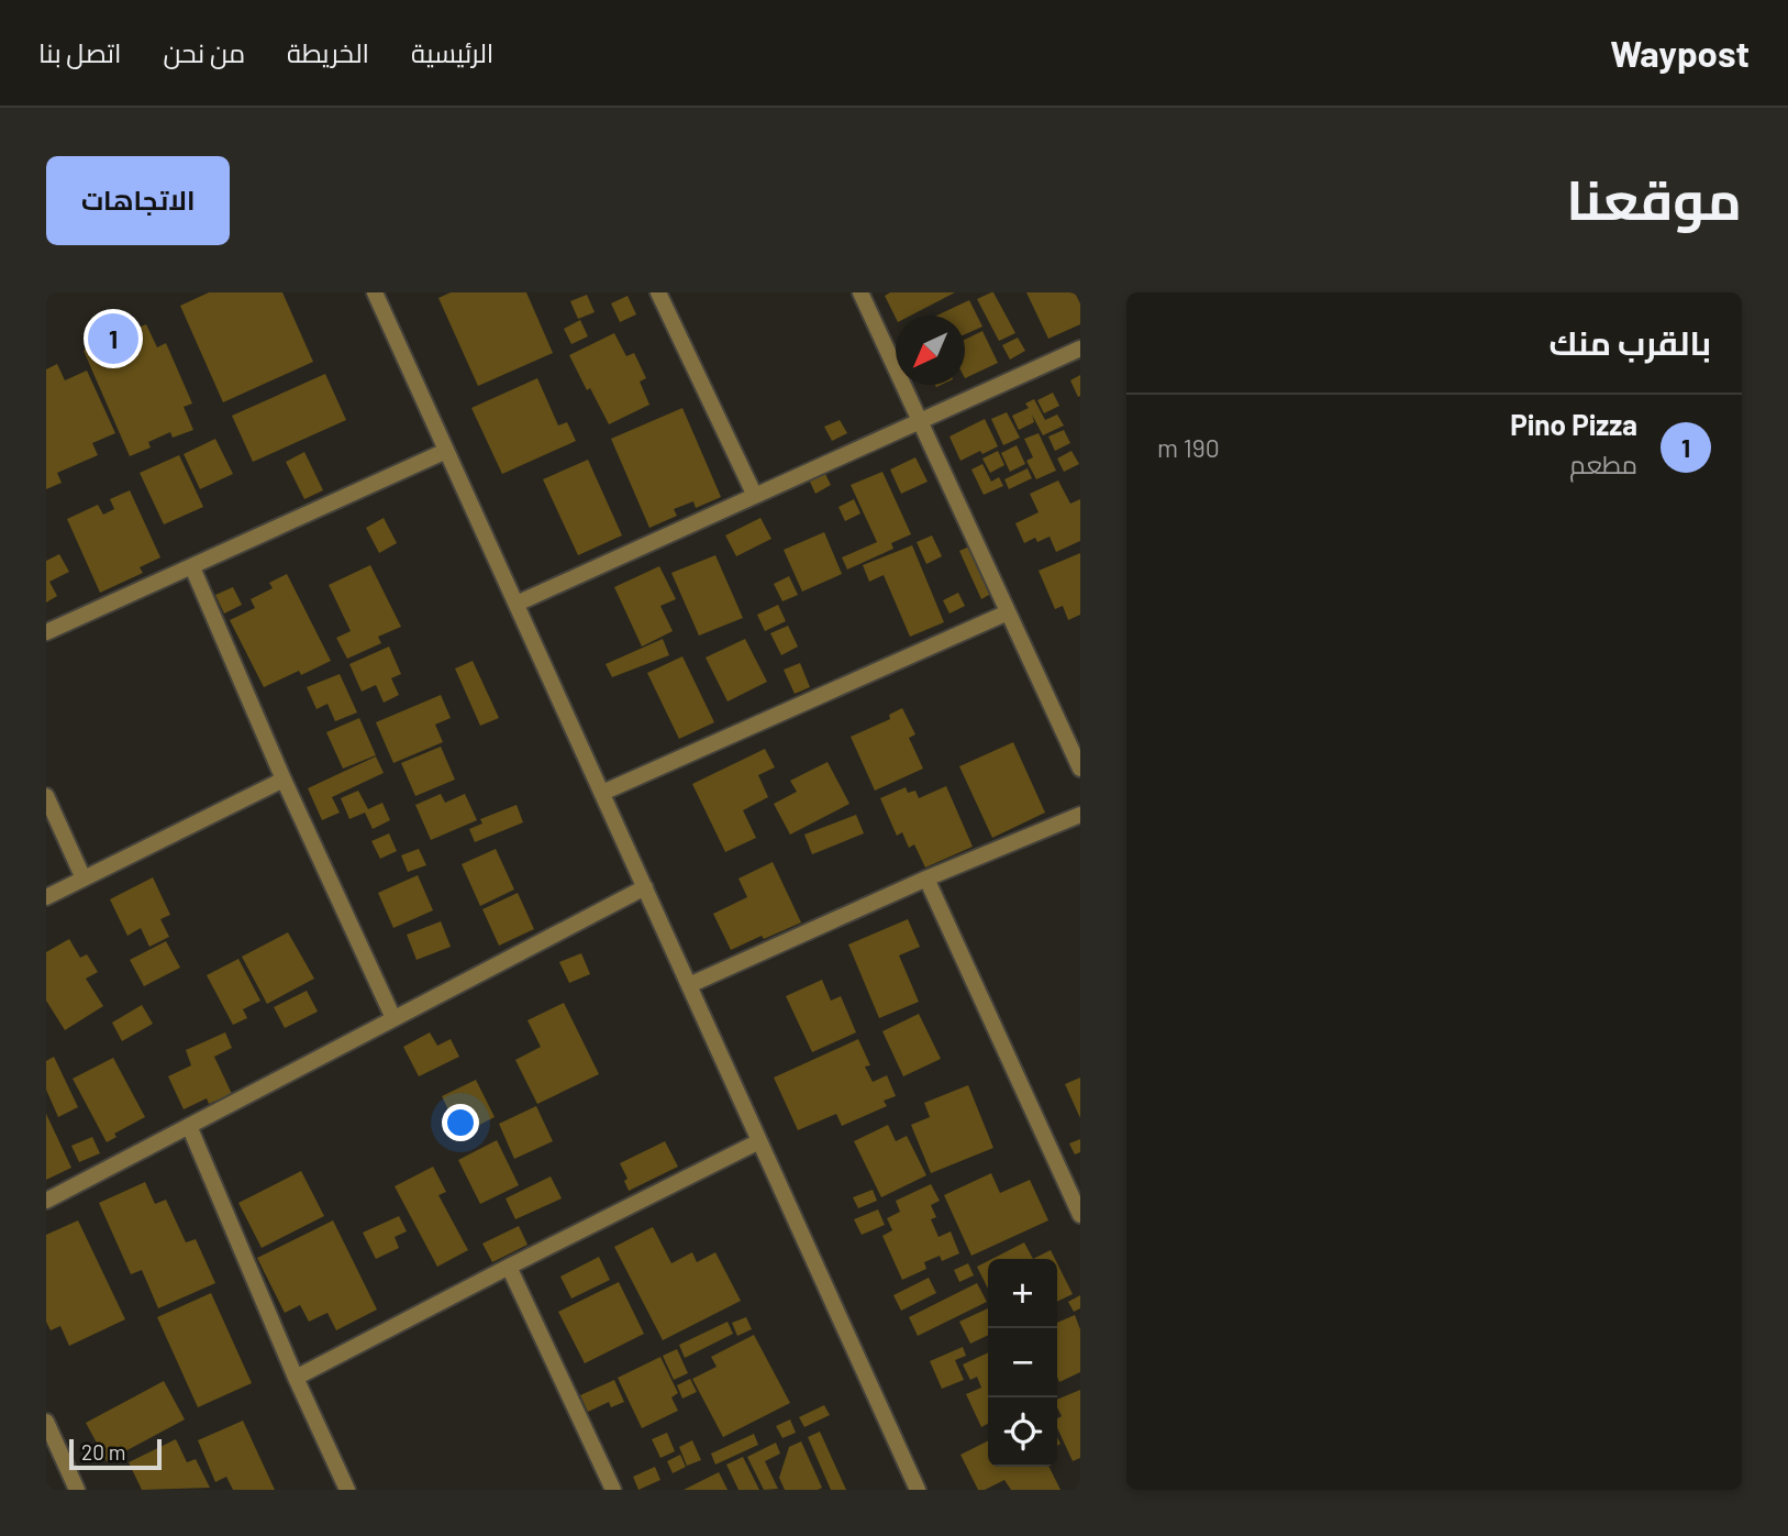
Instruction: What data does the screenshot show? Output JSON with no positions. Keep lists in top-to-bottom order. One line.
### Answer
{"scale_bar":"20 m","north":"bottom left","page":{"header":"Waypost","nav":["الرئيسية","الخريطة","من نحن","اتصل بنا"],"title":"موقعنا","buttons":"الاتجاهات","heading":"بالقرب منك","pins":"1","list":[{"mark":"1","name":"Pino Pizza","note":"مطعم","value":"190 m"}],"map_buttons":["+","−"],"scale":"20 m"}}
